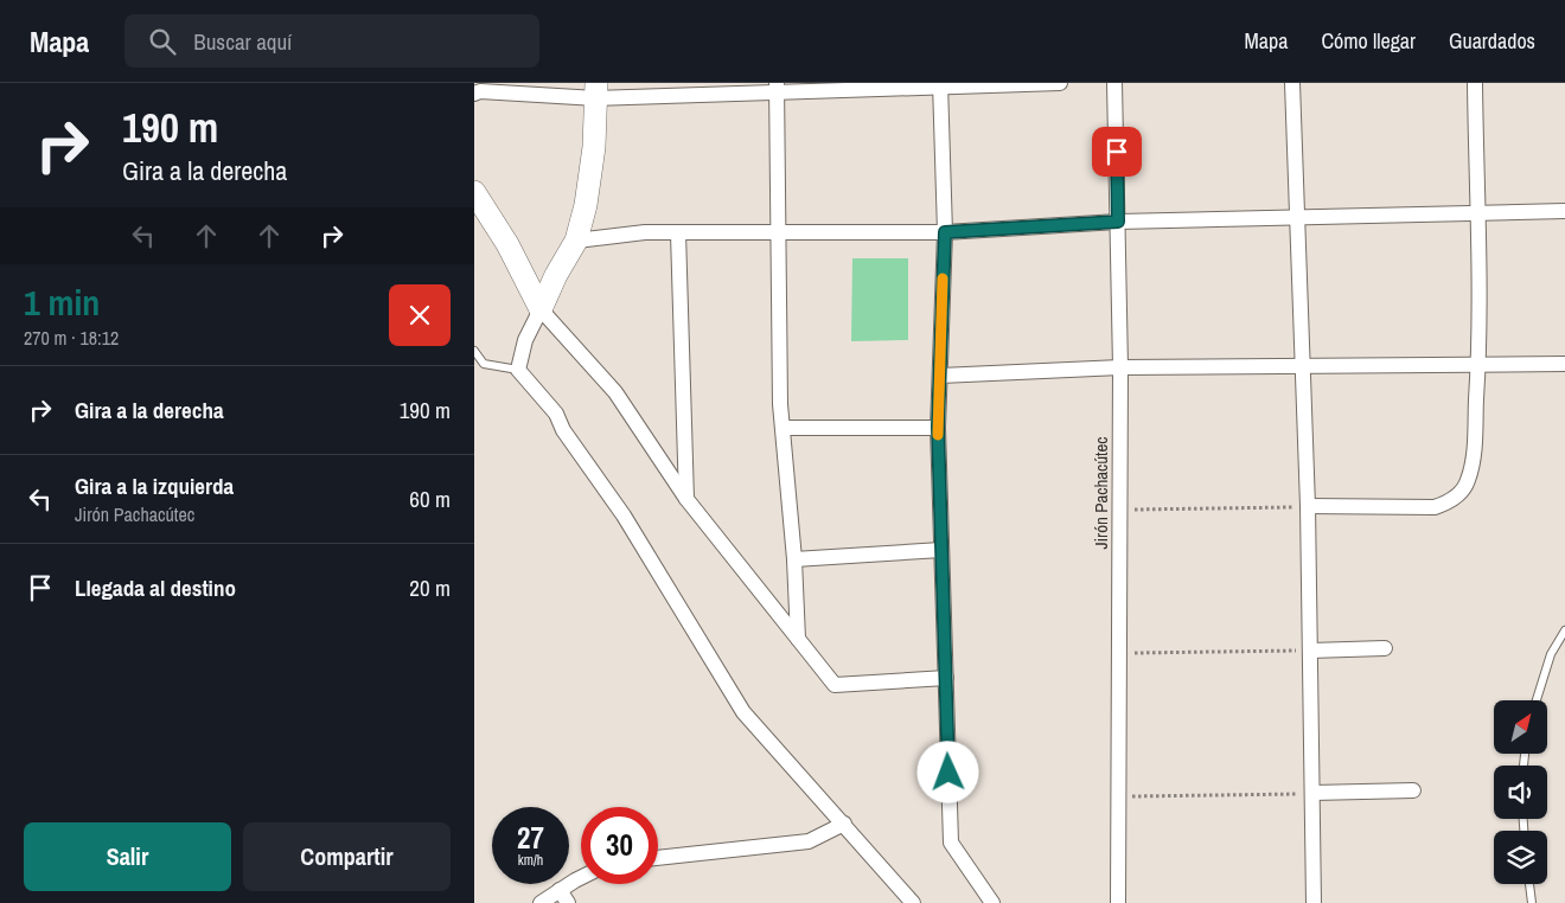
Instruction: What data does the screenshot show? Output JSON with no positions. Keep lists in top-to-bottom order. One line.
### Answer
{"streets":{"street":["Jirón Pachacútec"]},"north":"top right","page":{"header":"Mapa","search":"Buscar aquí","nav":["Mapa","Cómo llegar","Guardados"],"turn":["190 m","Gira a la derecha"],"heading":["1 min","270 m · 18:12"],"list":[{"name":"Gira a la derecha","value":"190 m"},{"name":"Gira a la izquierda","note":"Jirón Pachacútec","value":"60 m"},{"name":"Llegada al destino","value":"20 m"}],"speed":"27 km/h","limit":"30","buttons":["Salir","Compartir"]}}
